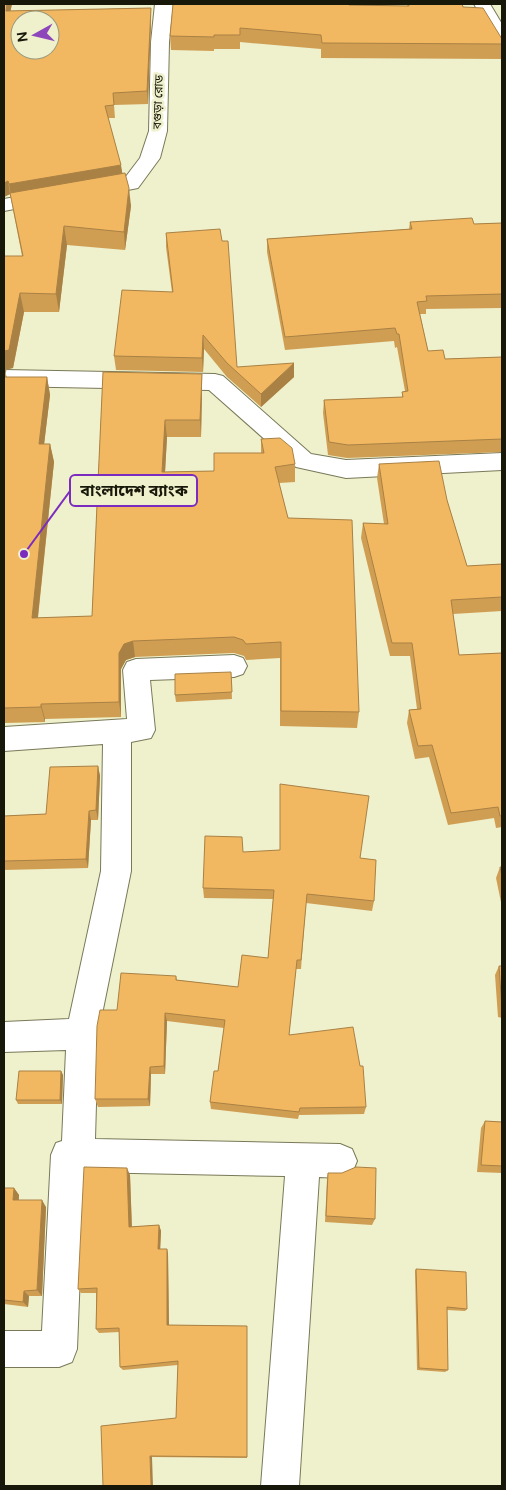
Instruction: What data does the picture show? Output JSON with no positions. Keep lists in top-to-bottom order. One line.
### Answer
{"streets":{"street":["বগুড়া রোড"]},"places":["বাংলাদেশ ব্যাংক"],"north":"left"}
